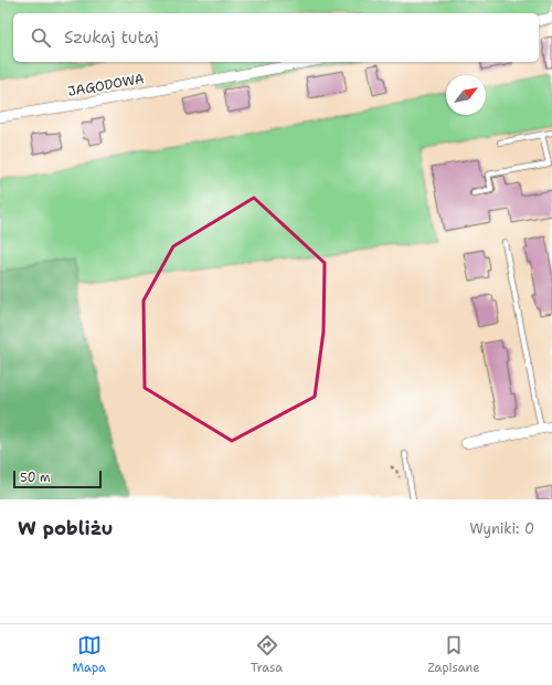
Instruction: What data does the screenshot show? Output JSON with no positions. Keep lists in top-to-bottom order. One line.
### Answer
{"streets":{"street":["JAGODOWA"]},"scale_bar":"50 m","north":"top right","page":{"search":"Szukaj tutaj","scale":"50 m","heading":["W pobliżu","Wyniki: 0"],"nav":["Mapa","Trasa","Zapisane"]}}
